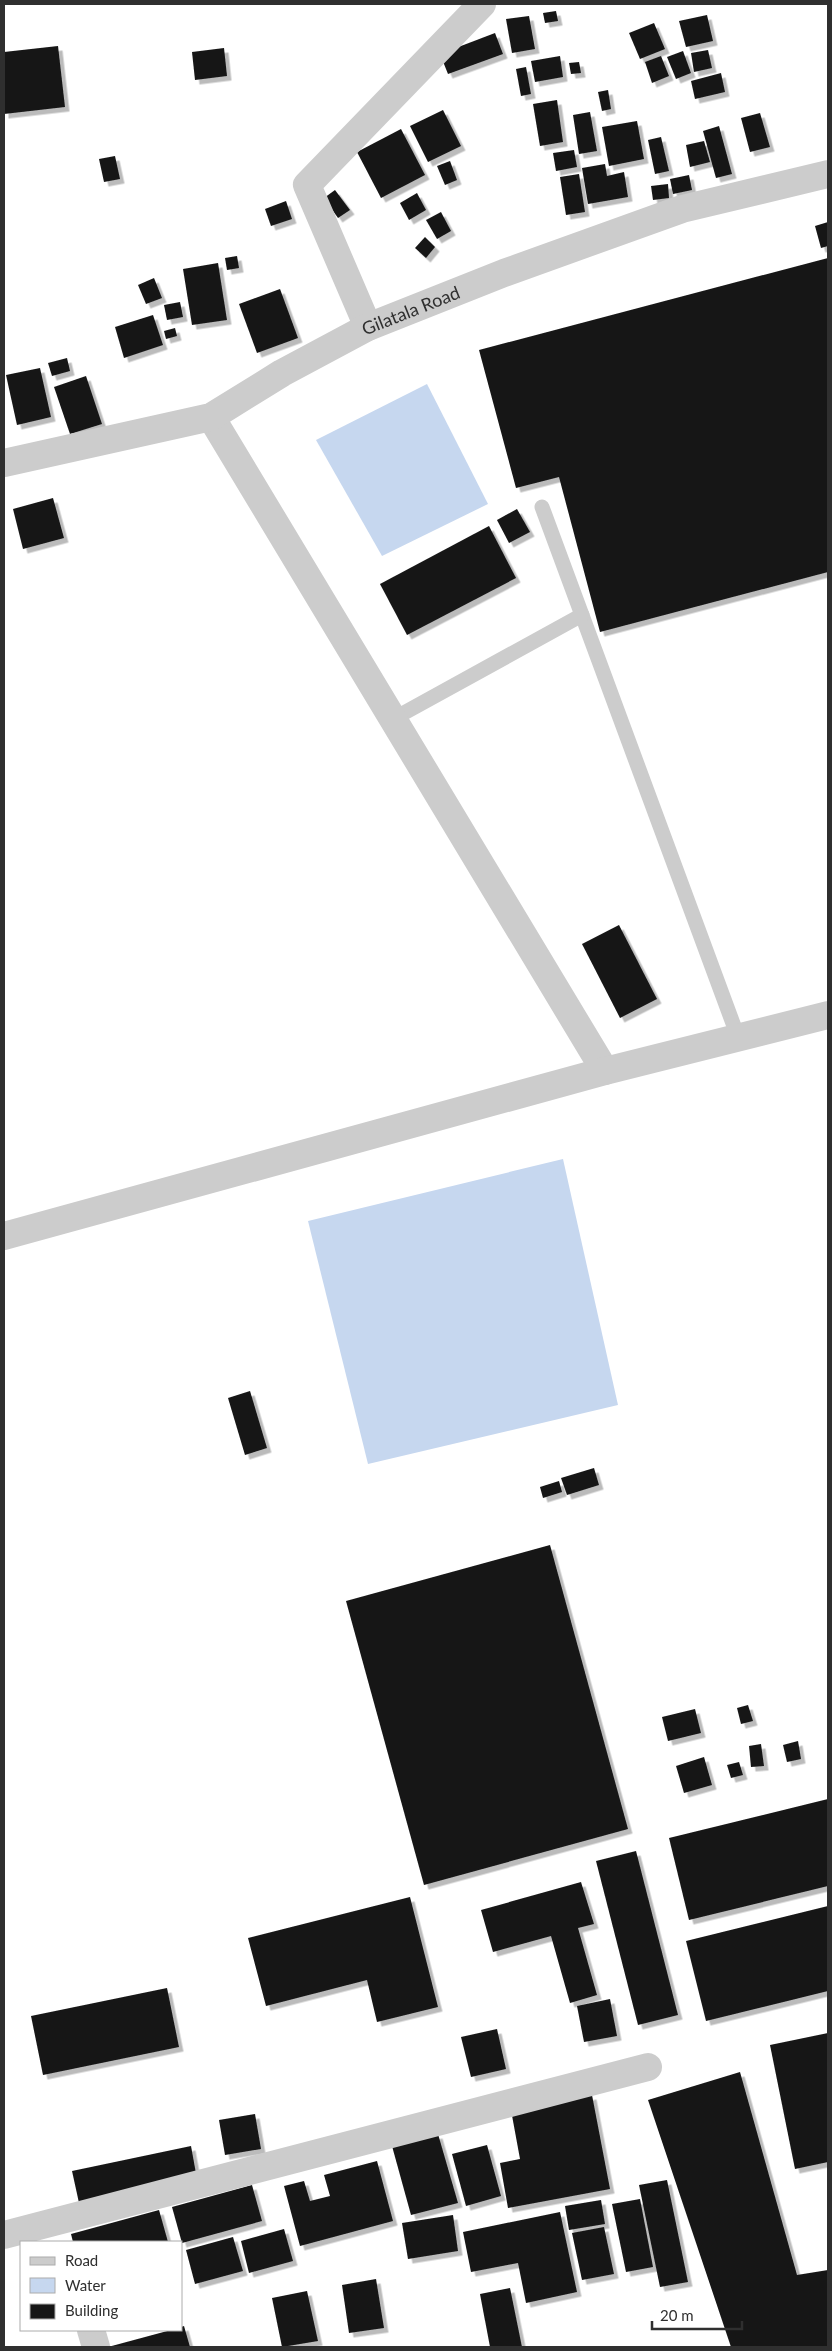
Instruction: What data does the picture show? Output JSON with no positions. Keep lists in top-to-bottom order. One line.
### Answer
{"streets":{"street":["Gilatala Road"]},"legend":["Road","Water","Building"],"scale_bar":"20 m"}
